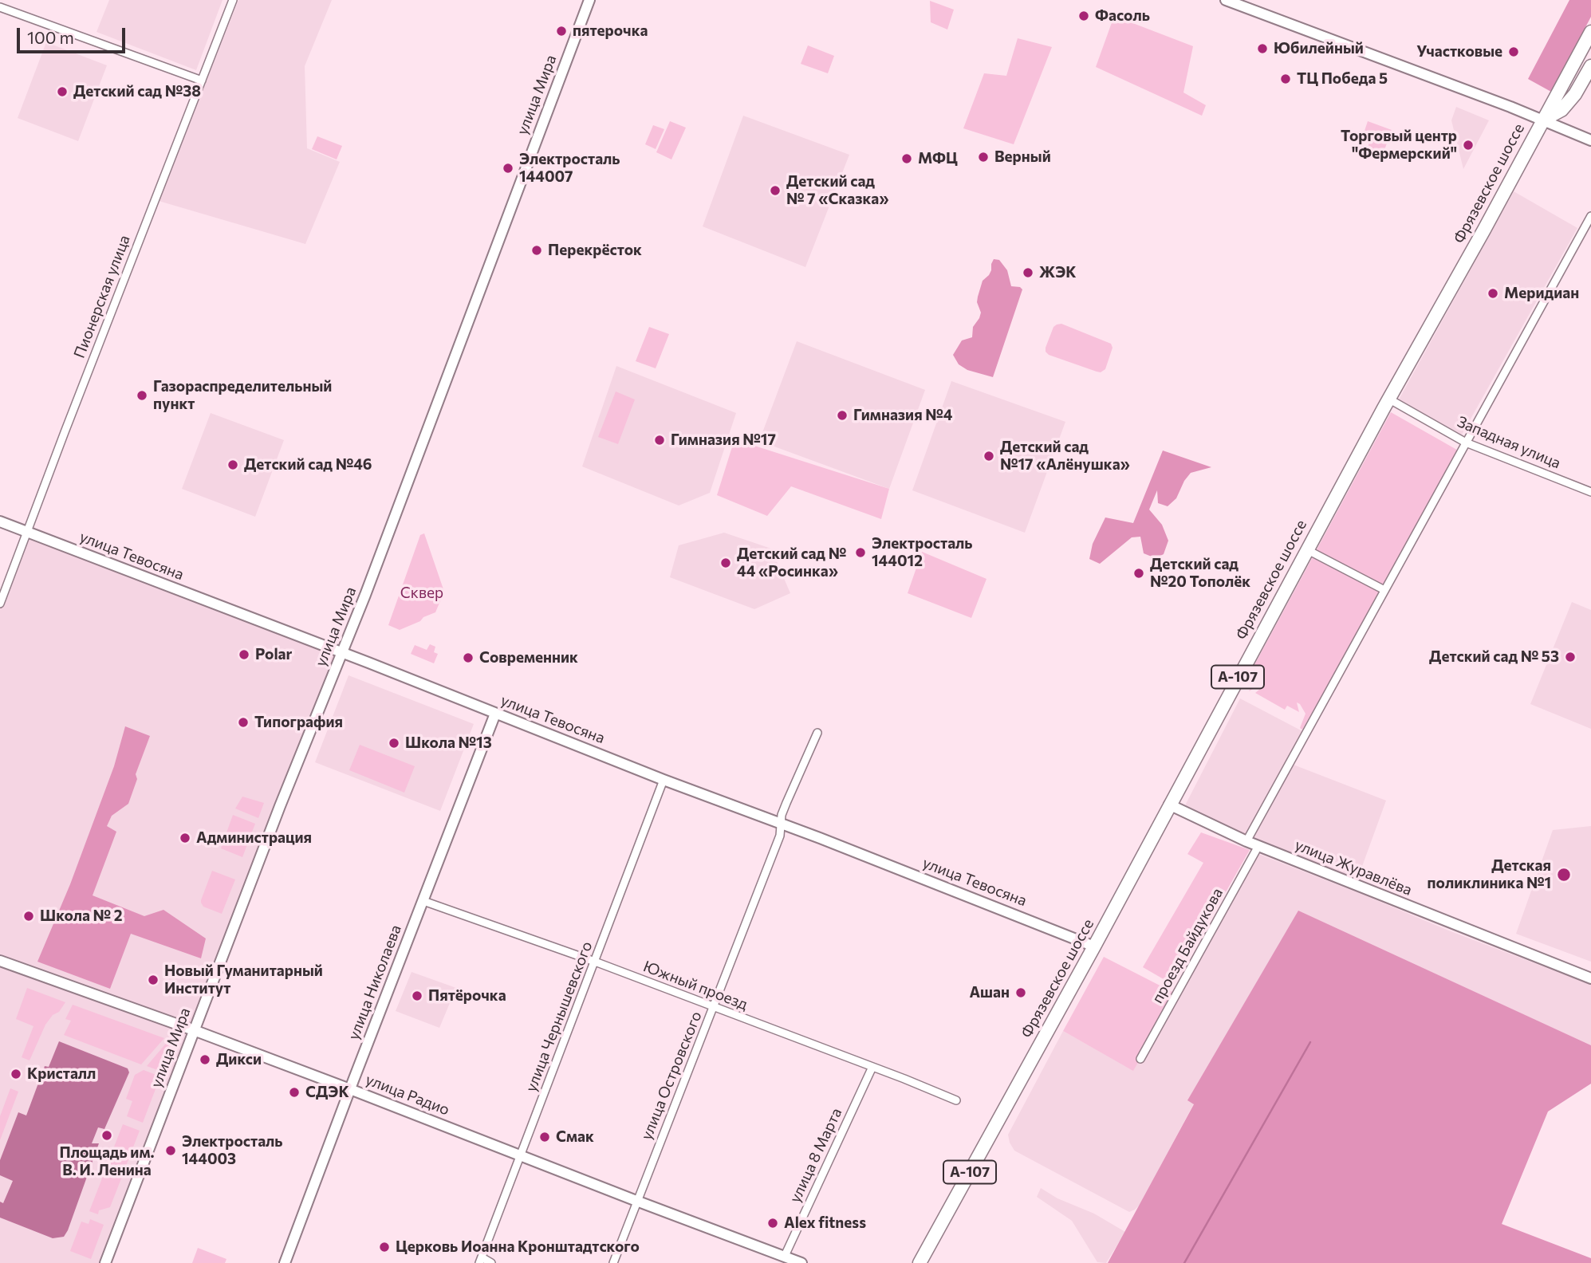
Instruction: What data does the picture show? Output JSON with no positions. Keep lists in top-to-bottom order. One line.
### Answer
{"streets":{"highway":["Фрязевское шоссе","А-107"],"main road":["улица Мира","улица Тевосяна","улица Журавлёва","улица Николаева","улица Радио"],"street":["Пионерская улица","Западная улица","проезд Байдукова","Южный проезд","улица Чернышевского","улица Островского","улица 8 Марта"]},"crossings":[["улица Мира","улица Тевосяна"],["улица Мира","улица Радио"],["Фрязевское шоссе","Западная улица"],["Фрязевское шоссе","улица Тевосяна"],["Фрязевское шоссе","улица Журавлёва"],["Пионерская улица","улица Тевосяна"],["улица Тевосяна","улица Николаева"],["улица Тевосяна","улица Чернышевского"],["улица Тевосяна","улица Островского"],["улица Журавлёва","проезд Байдукова"],["улица Николаева","Южный проезд"],["улица Николаева","улица Радио"],["Южный проезд","улица Чернышевского"],["Южный проезд","улица Островского"],["Южный проезд","улица 8 Марта"],["улица Чернышевского","улица Радио"],["улица Островского","улица Радио"],["улица Радио","улица 8 Марта"]],"parks":["Сквер"],"places":["Фасоль","пятерочка","Юбилейный","Участковые","ТЦ Победа 5","Детский сад №38","Торговый центр \"Фермерский\"","Верный","МФЦ","Электросталь 144007","Детский сад № 7 «Сказка»","Перекрёсток","ЖЭК","Меридиан","Газораспределительный пункт","Гимназия №4","Гимназия №17","Детский сад №17 «Алёнушка»","Детский сад №46","Электросталь 144012","Детский сад № 44 «Росинка»","Детский сад №20 Тополёк","Polar","Детский сад № 53","Современник","Типография","Школа №13","Администрация","Детская поликлиника №1","Школа № 2","Новый Гуманитарный Институт","Ашан","Пятёрочка","Дикси","Кристалл","СДЭК","Площадь им. В. И. Ленина","Смак","Электросталь 144003","Alex fitness","Церковь Иоанна Кронштадтского"],"scale_bar":"100 m"}
